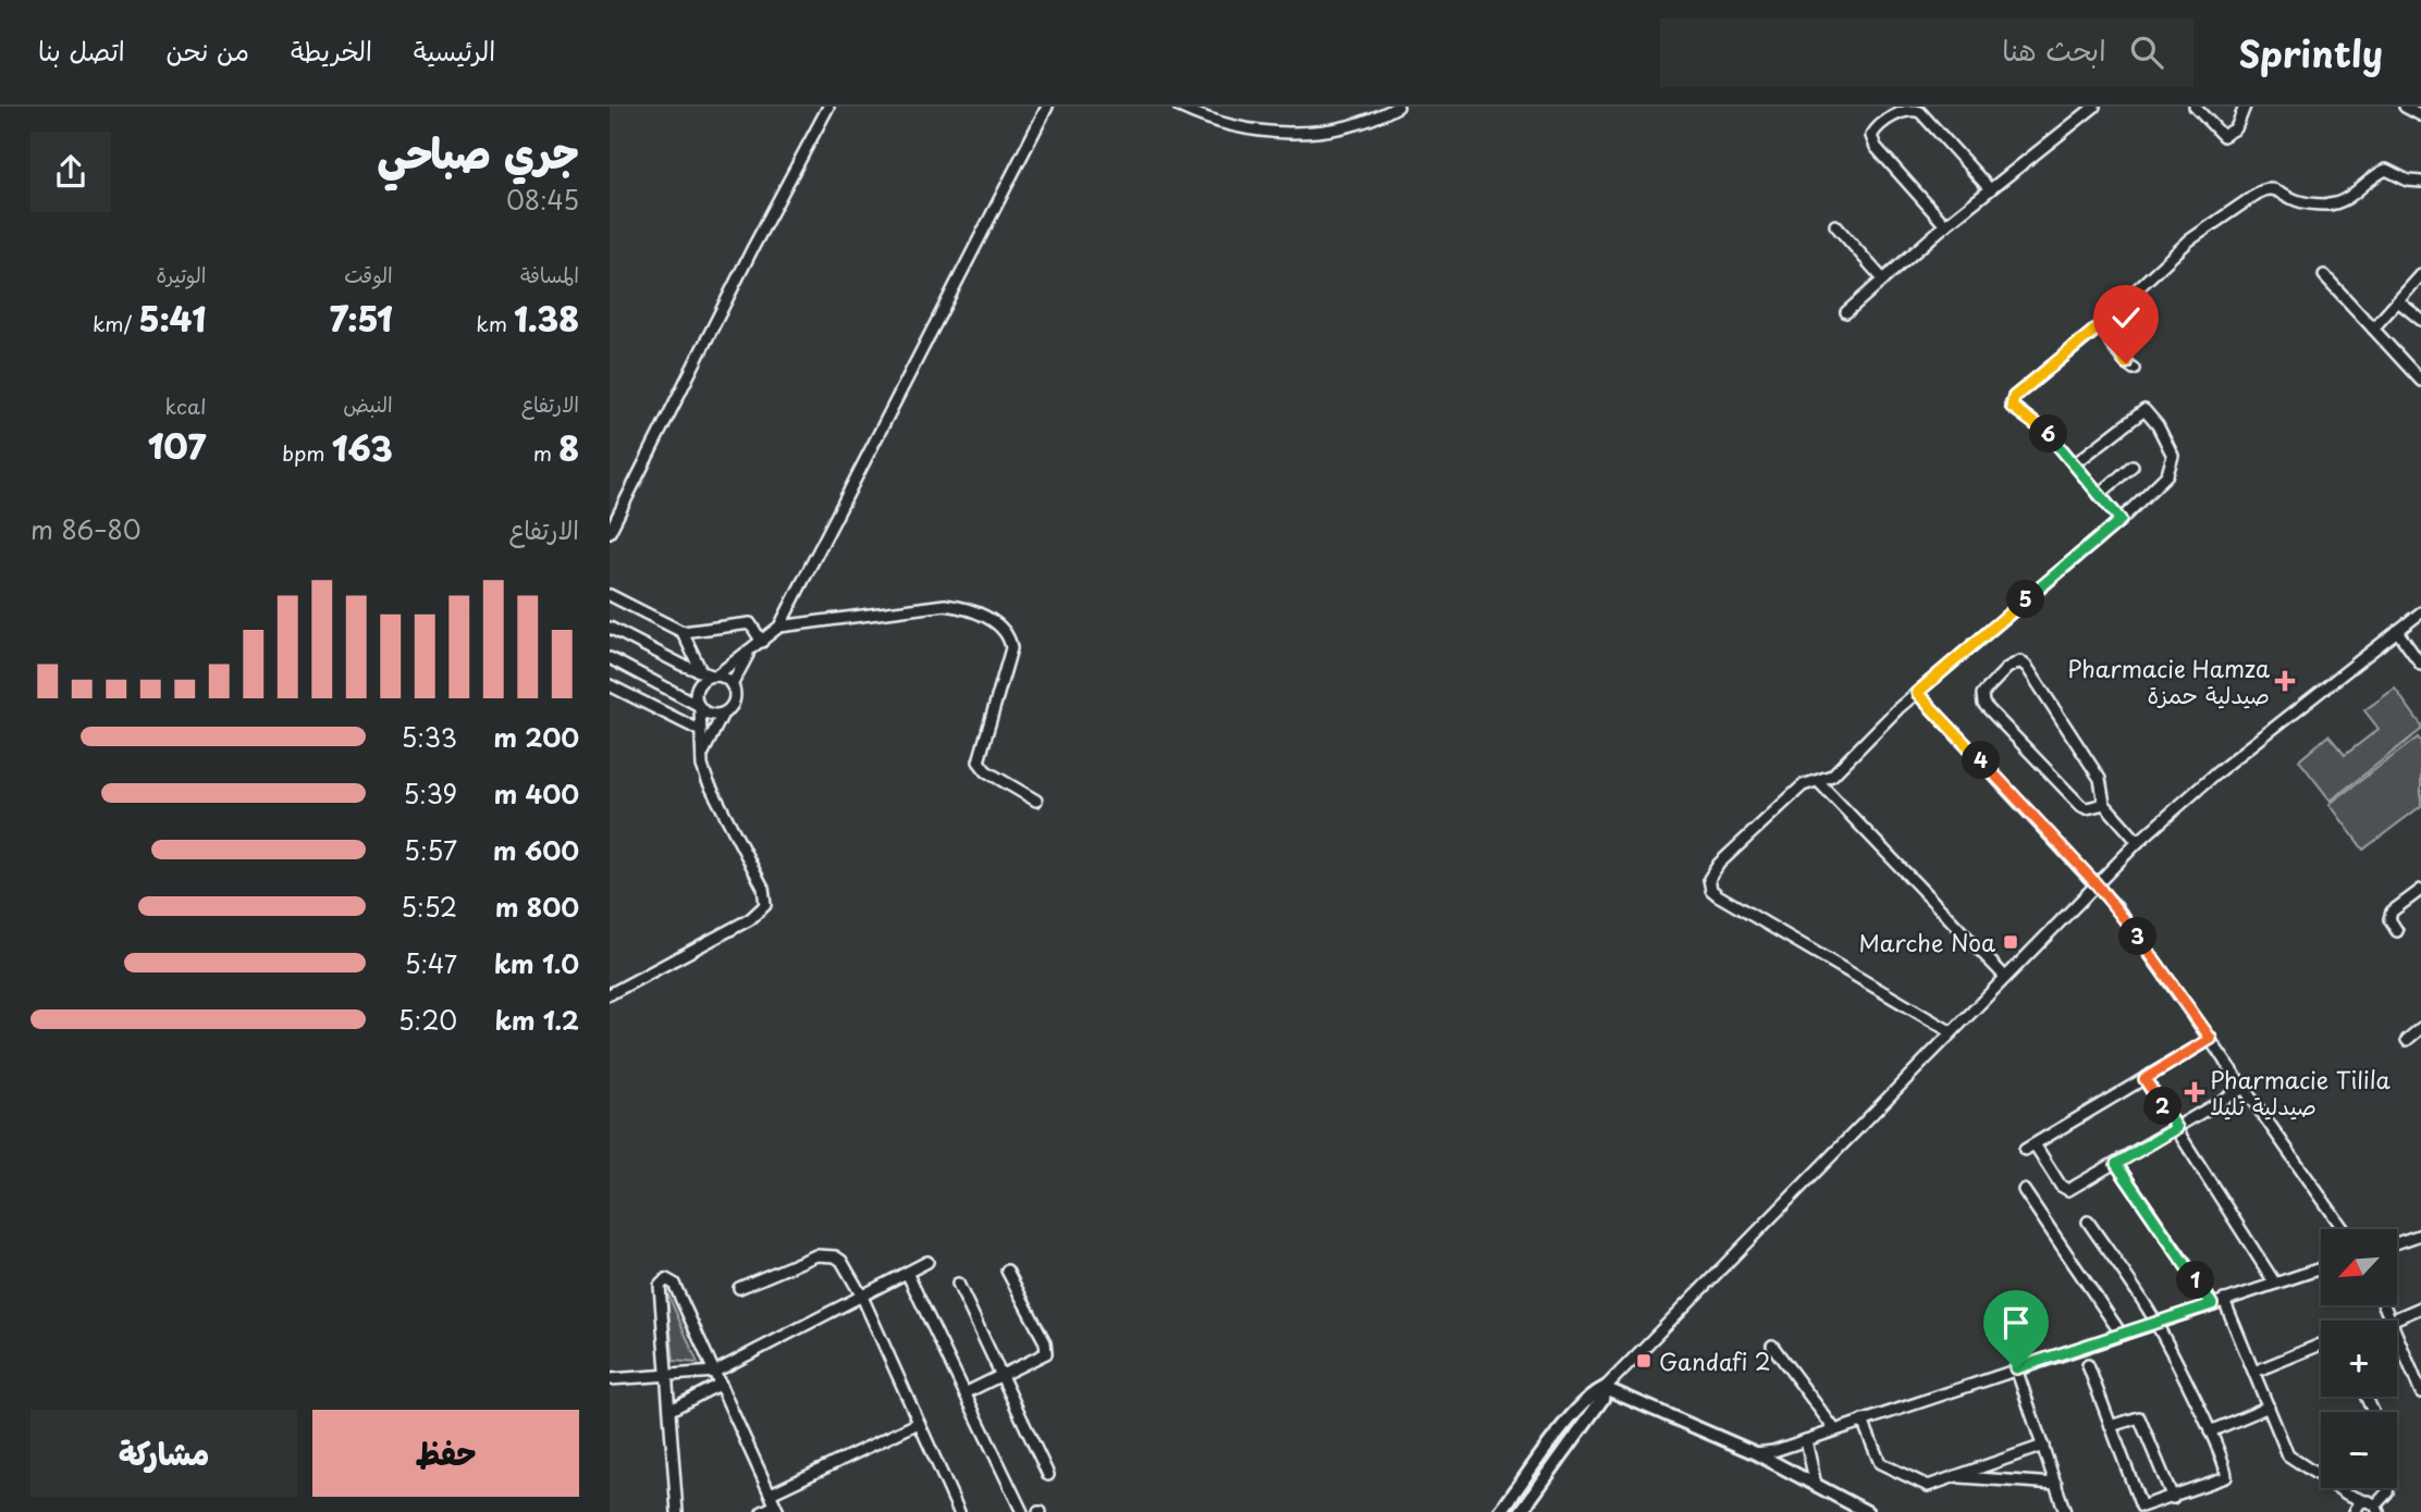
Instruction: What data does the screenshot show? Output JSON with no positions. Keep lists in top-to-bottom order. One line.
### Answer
{"places":{"health":["Pharmacie Hamza صيدلية حمزة","Pharmacie Tilila صيدلية تليلا"],"transit":["Marche Noa","Gandafi 2"]},"north":"bottom left","page":{"header":"Sprintly","search":"ابحث هنا","nav":["الرئيسية","الخريطة","من نحن","اتصل بنا"],"heading":["جري صباحي","08:45"],"stats":[["المسافة","1.38 km"],["الوقت","7:51"],["الوتيرة","5:41 /km"],["الارتفاع","8 m"],["النبض","163 bpm"],["kcal","107"]],"pins":["6","5","4","3","2","1"],"chart":["الارتفاع","80–86 m"],"list":[{"name":"200 m","note":"5:33"},{"name":"400 m","note":"5:39"},{"name":"600 m","note":"5:57"},{"name":"800 m","note":"5:52"},{"name":"1.0 km","note":"5:47"},{"name":"1.2 km","note":"5:20"}],"map_buttons":["+","−"],"buttons":["حفظ","مشاركة"]}}
